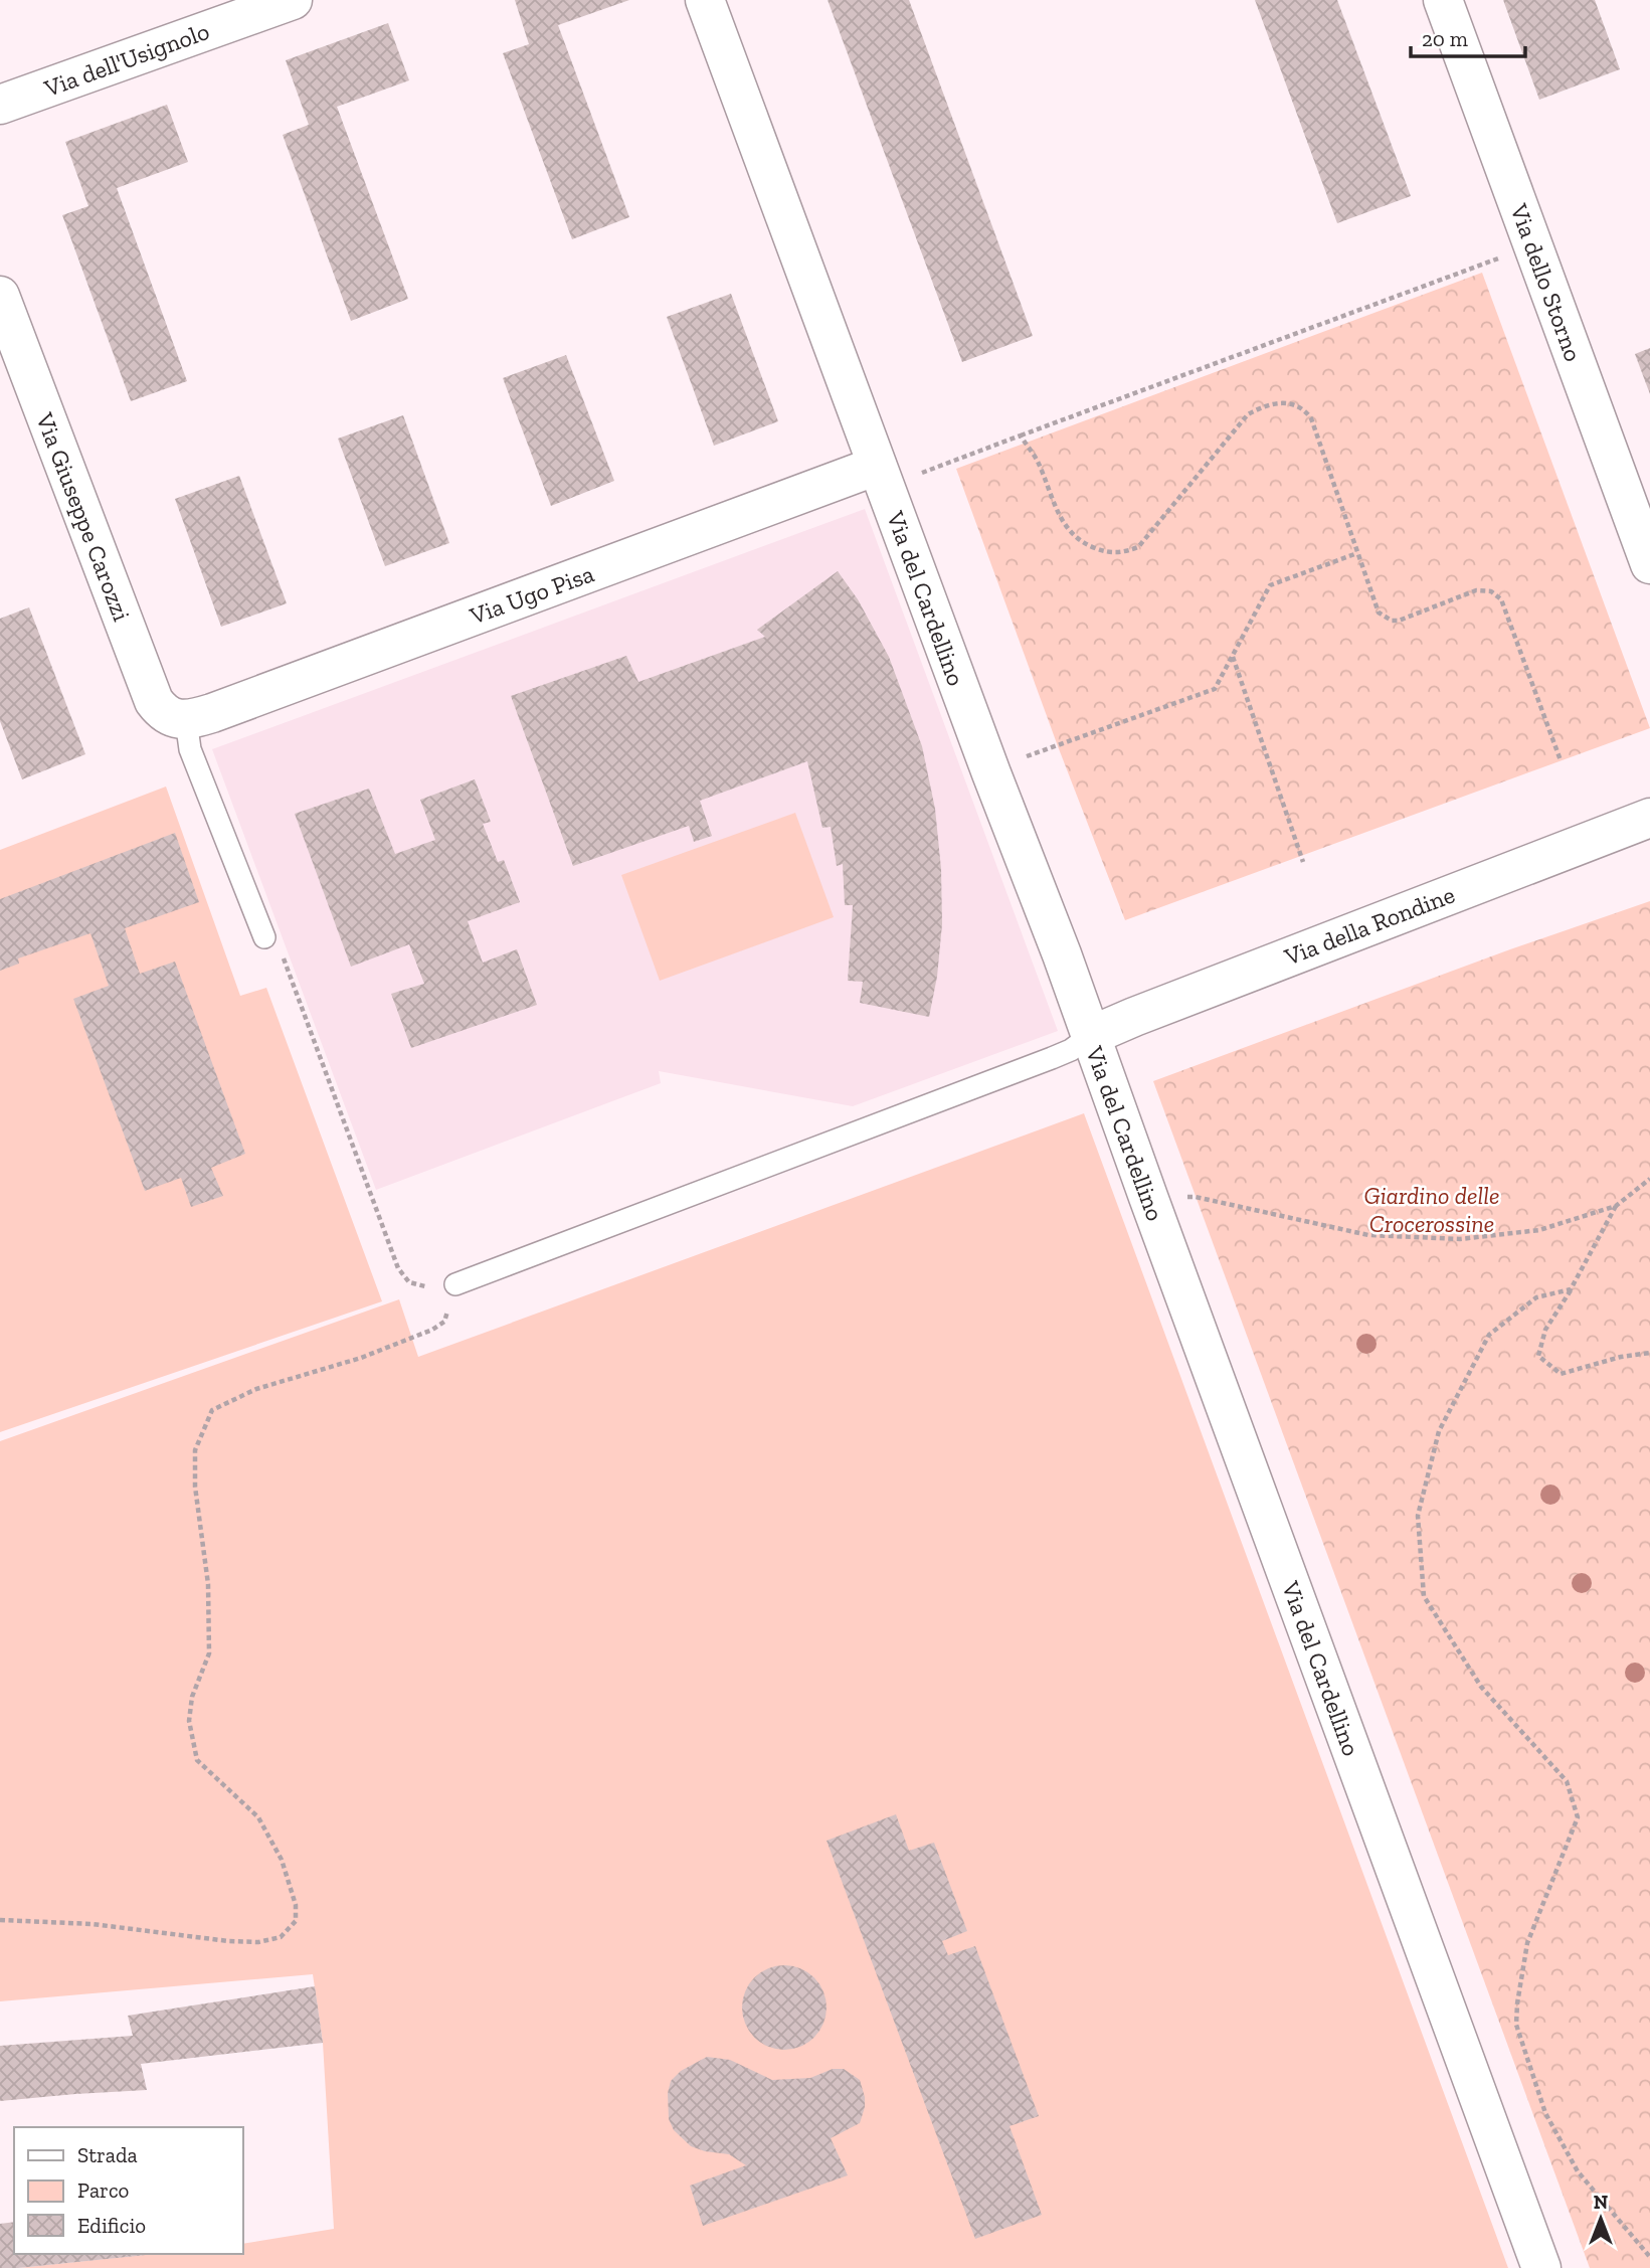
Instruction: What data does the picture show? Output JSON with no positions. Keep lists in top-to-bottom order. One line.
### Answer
{"streets":{"street":["Via dell'Usignolo","Via dello Storno","Via Giuseppe Carozzi","Via Ugo Pisa","Via del Cardellino","Via della Rondine"]},"crossings":[["Via Giuseppe Carozzi","Via Ugo Pisa"],["Via Ugo Pisa","Via del Cardellino"],["Via del Cardellino","Via della Rondine"]],"parks":["Giardino delle Crocerossine"],"legend":["Strada","Parco","Edificio"],"scale_bar":"20 m","north":"top"}
